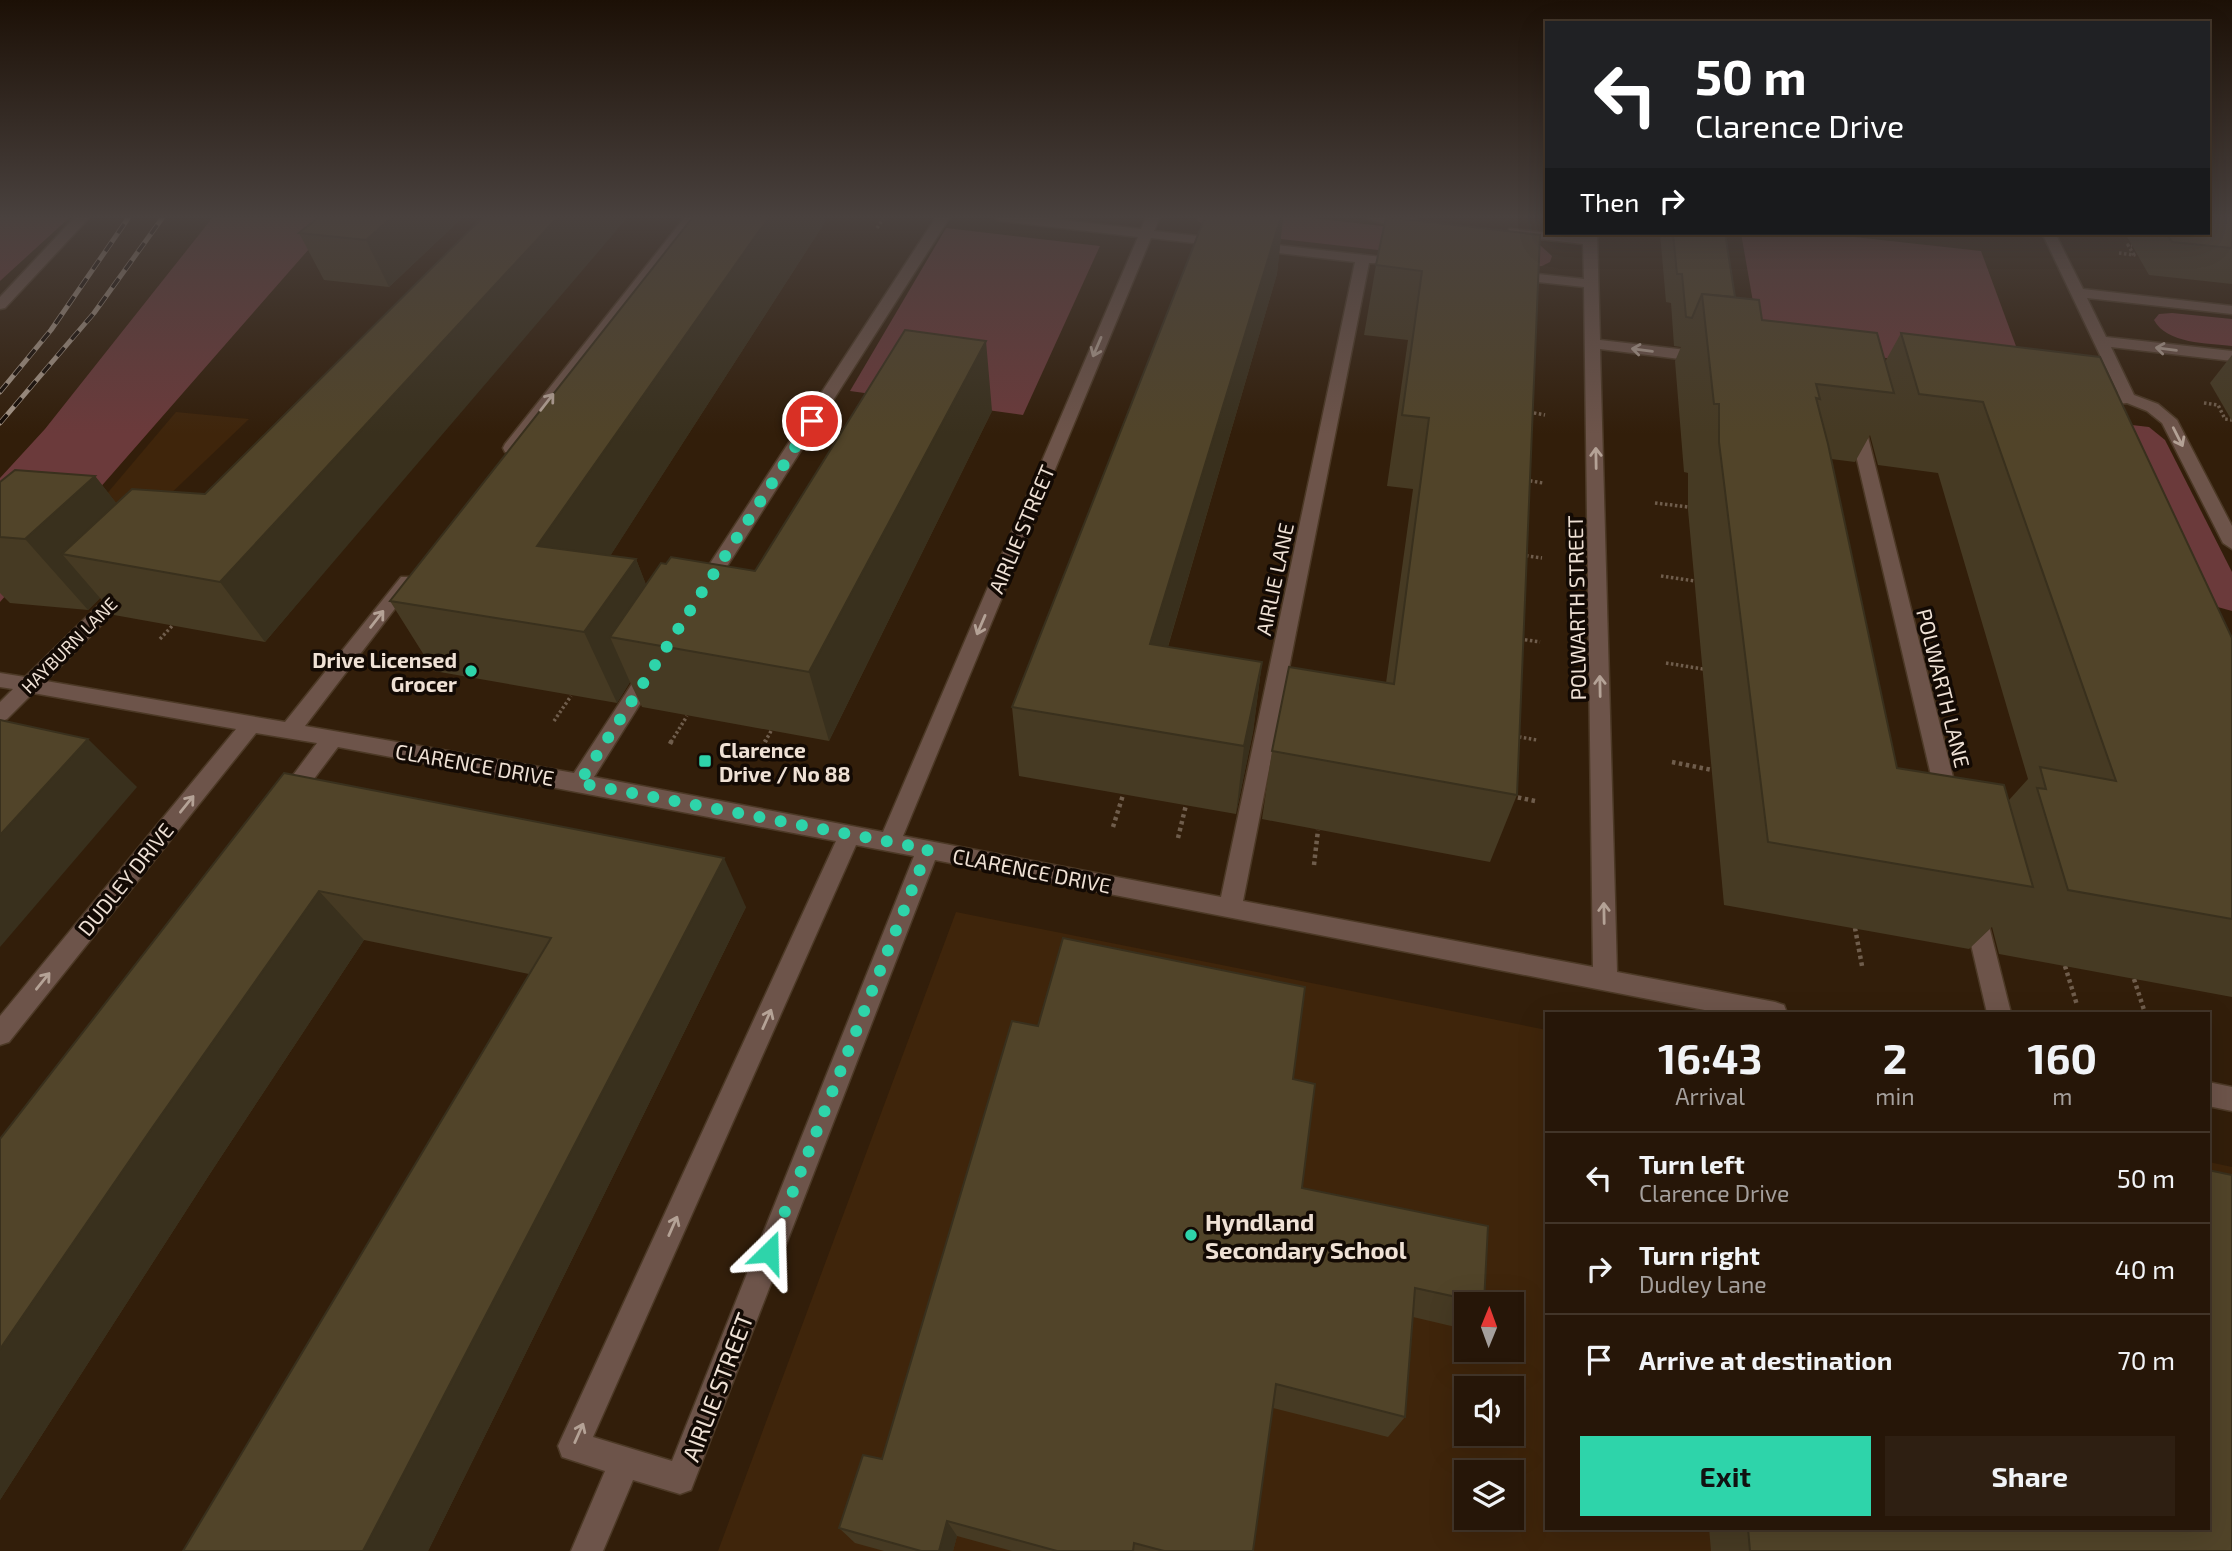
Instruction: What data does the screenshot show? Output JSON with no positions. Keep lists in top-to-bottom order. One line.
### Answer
{"streets":{"street":["AIRLIE STREET","AIRLIE LANE","POLWARTH STREET","HAYBURN LANE","POLWARTH LANE","CLARENCE DRIVE","DUDLEY DRIVE"]},"crossings":[["AIRLIE STREET","CLARENCE DRIVE"],["AIRLIE LANE","CLARENCE DRIVE"],["POLWARTH STREET","CLARENCE DRIVE"],["HAYBURN LANE","CLARENCE DRIVE"],["CLARENCE DRIVE","DUDLEY DRIVE"]],"one_way":["POLWARTH STREET","DUDLEY DRIVE"],"places":{"other":["Drive Licensed Grocer","Hyndland Secondary School"],"transit":["Clarence Drive / No 88"]},"north":"top","page":{"turn":["50 m","Clarence Drive"],"then":"Then","eta":["16:43","Arrival","2","min","160","m"],"list":[{"name":"Turn left","note":"Clarence Drive","value":"50 m"},{"name":"Turn right","note":"Dudley Lane","value":"40 m"},{"name":"Arrive at destination","value":"70 m"}],"buttons":["Exit","Share"]}}
